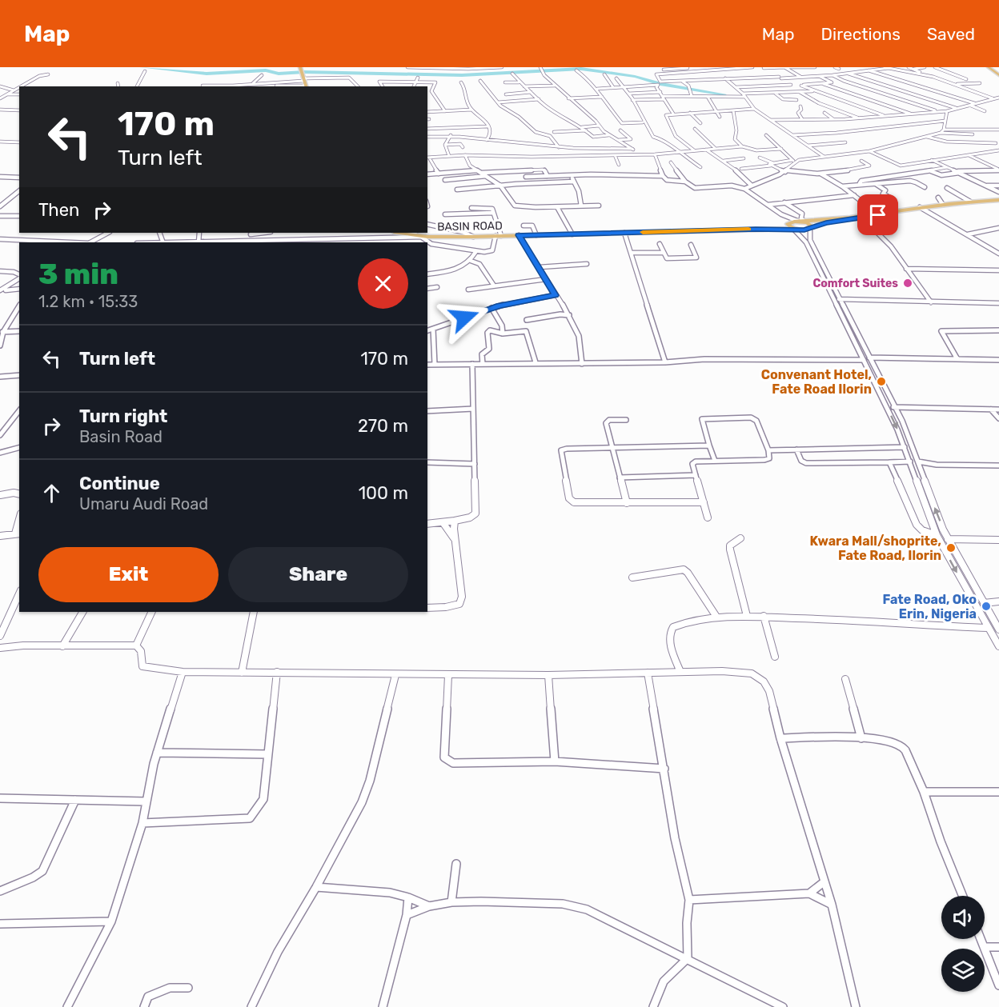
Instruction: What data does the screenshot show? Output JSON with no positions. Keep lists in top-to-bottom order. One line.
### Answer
{"streets":{"main road":["BASIN ROAD"]},"places":["Comfort Suites","Convenant Hotel, Fate Road Ilorin","Kwara Mall/shoprite, Fate Road, Ilorin","Fate Road, Oko Erin, Nigeria"],"page":{"header":"Map","nav":["Map","Directions","Saved"],"turn":["170 m","Turn left"],"then":"Then","heading":["3 min","1.2 km · 15:33"],"list":[{"name":"Turn left","value":"170 m"},{"name":"Turn right","note":"Basin Road","value":"270 m"},{"name":"Continue","note":"Umaru Audi Road","value":"100 m"}],"buttons":["Exit","Share"]}}
